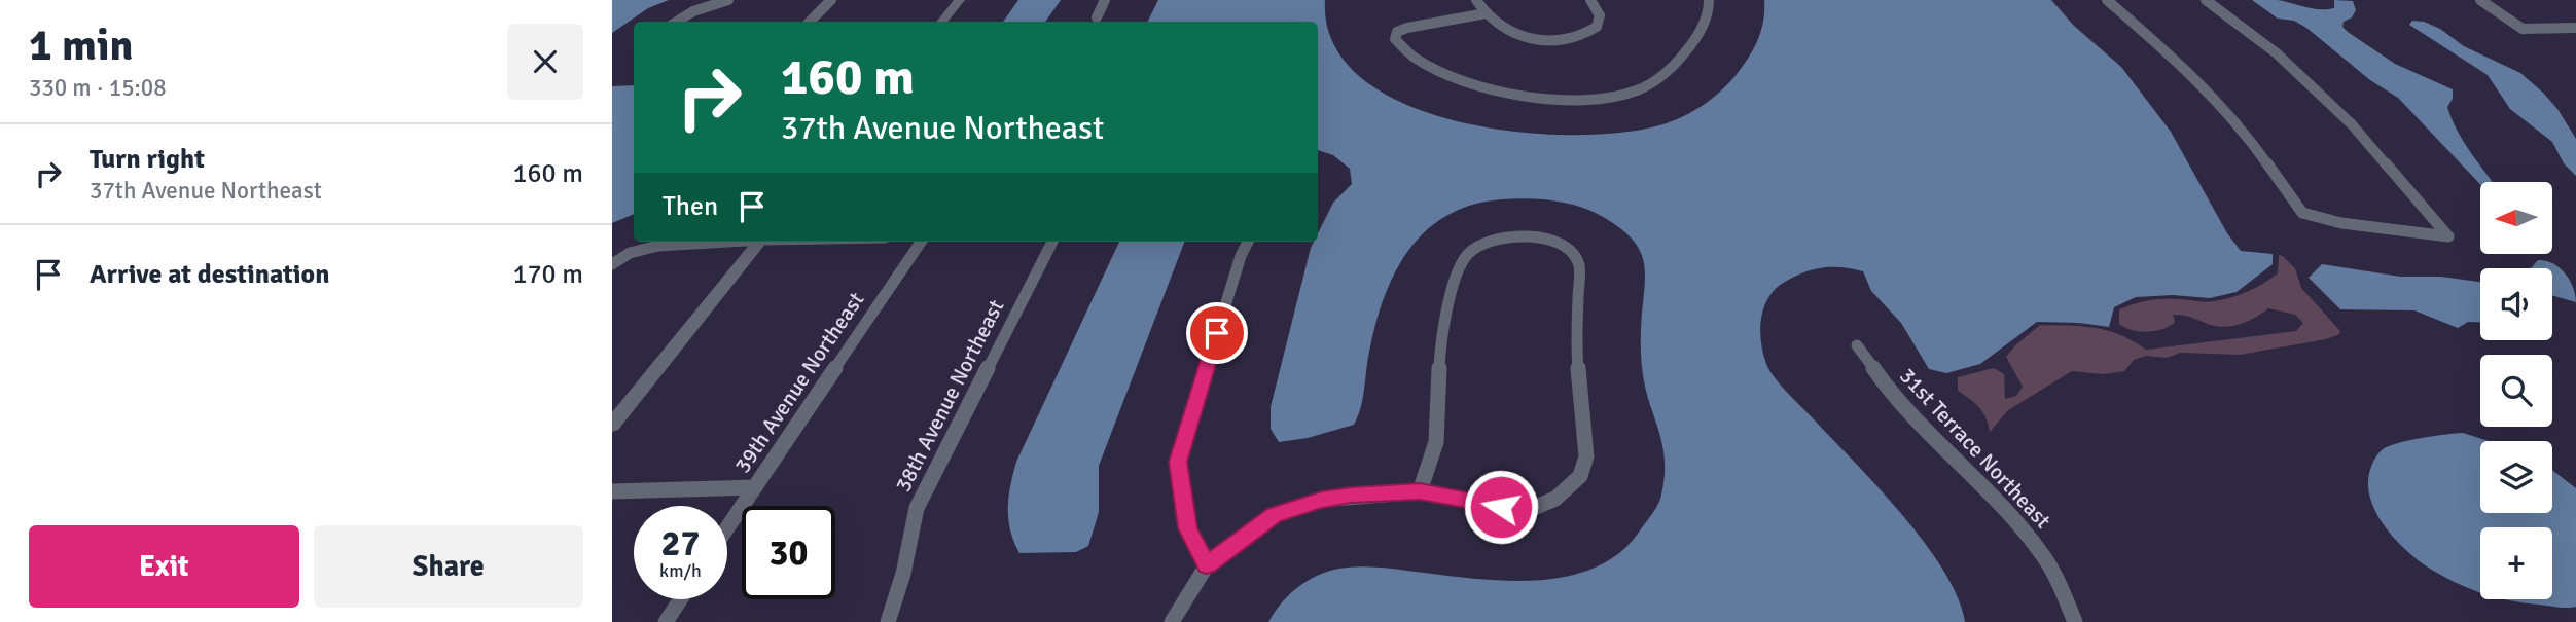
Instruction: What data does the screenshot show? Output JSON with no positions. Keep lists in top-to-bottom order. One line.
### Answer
{"streets":{"street":["39th Avenue Northeast","38th Avenue Northeast","31st Terrace Northeast"]},"north":"left","page":{"heading":["1 min","330 m · 15:08"],"turn":["160 m","37th Avenue Northeast"],"list":[{"name":"Turn right","note":"37th Avenue Northeast","value":"160 m"},{"name":"Arrive at destination","value":"170 m"}],"then":"Then","map_buttons":"+","speed":"27 km/h","limit":"30","buttons":["Exit","Share"]}}
